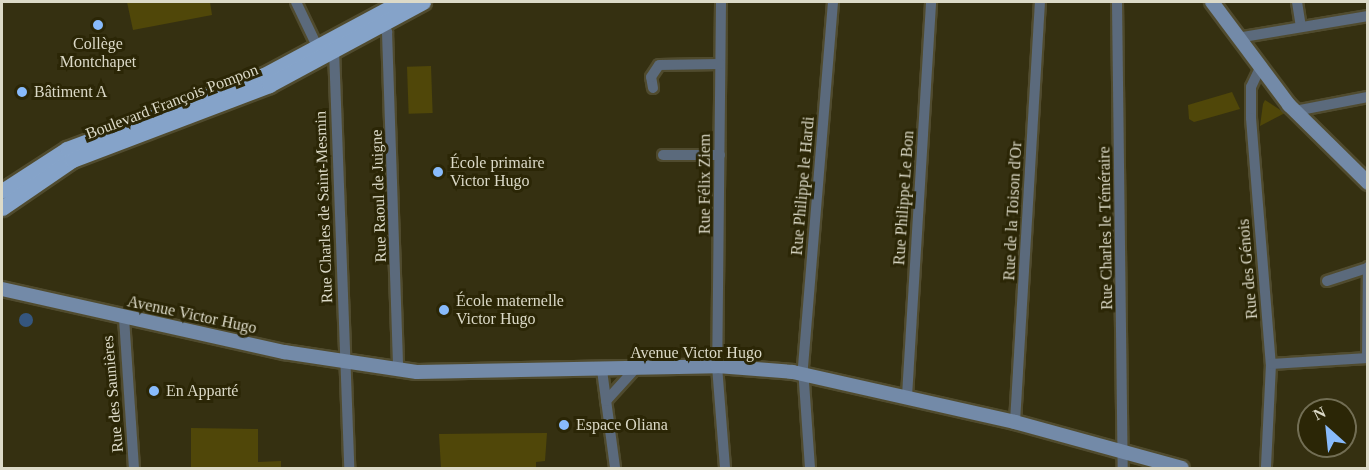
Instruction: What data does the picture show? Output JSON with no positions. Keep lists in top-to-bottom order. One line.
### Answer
{"streets":{"main road":["Boulevard François Pompon","Avenue Victor Hugo"],"street":["Rue Félix Ziem","Rue Philippe le Hardi","Rue Raoul de Juigne","Rue Philippe Le Bon","Rue Charles de Saint-Mesmin","Rue de la Toison d'Or","Rue Charles le Téméraire","Rue des Génois","Rue des Saunières"]},"crossings":[["Boulevard François Pompon","Rue Raoul de Juigne"],["Boulevard François Pompon","Rue Charles de Saint-Mesmin"],["Rue Félix Ziem","Avenue Victor Hugo"],["Rue Philippe le Hardi","Avenue Victor Hugo"],["Rue Raoul de Juigne","Avenue Victor Hugo"],["Rue Philippe Le Bon","Avenue Victor Hugo"],["Rue Charles de Saint-Mesmin","Avenue Victor Hugo"],["Rue de la Toison d'Or","Avenue Victor Hugo"],["Rue Charles le Téméraire","Avenue Victor Hugo"],["Avenue Victor Hugo","Rue des Saunières"]],"places":["Collège Montchapet","Bâtiment A","École primaire Victor Hugo","École maternelle Victor Hugo","En Apparté","Espace Oliana"],"north":"top left"}
